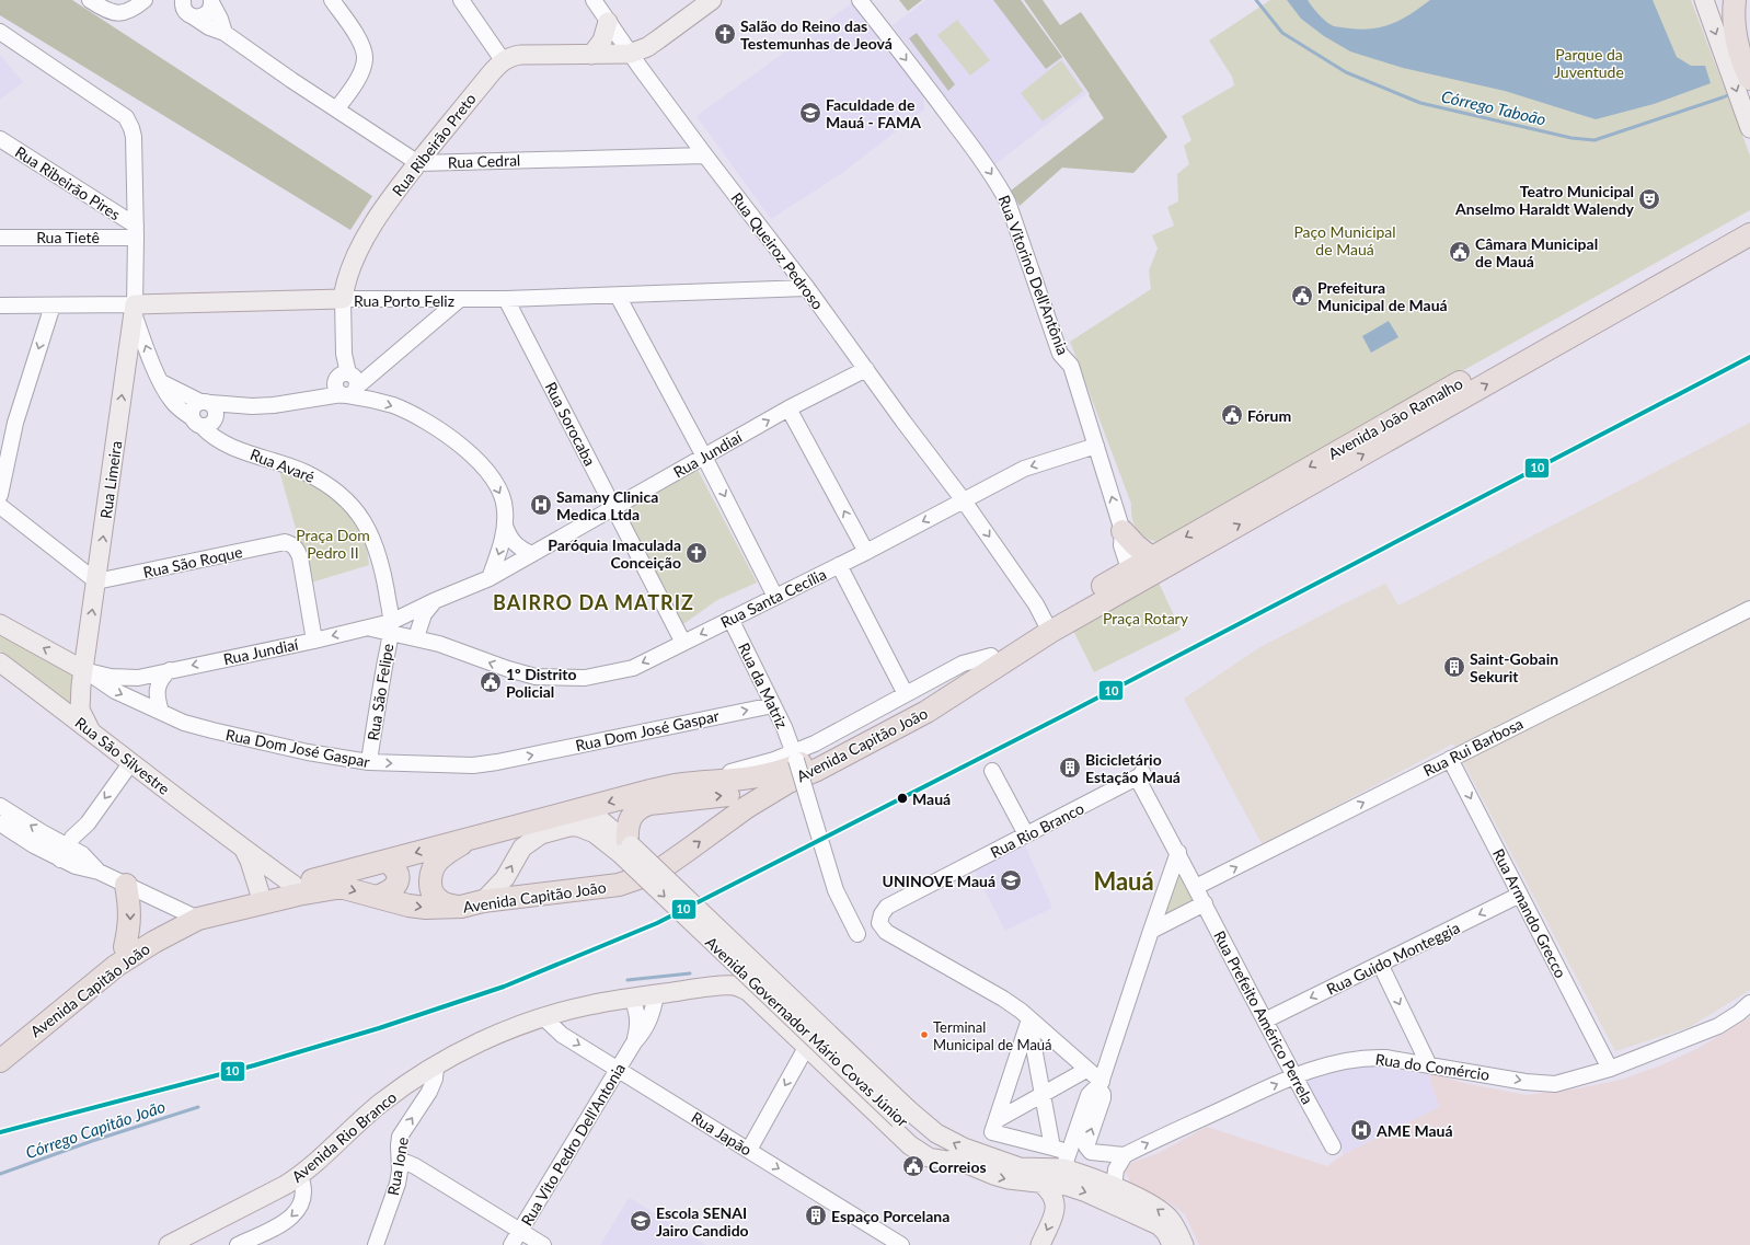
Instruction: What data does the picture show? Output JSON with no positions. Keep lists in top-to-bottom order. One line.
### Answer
{"streets":{"highway":["Avenida João Ramalho","Avenida Capitão João"],"main road":["Rua Ribeirão Preto","Rua Porto Feliz","Rua Limeira","Rua Dom José Gaspar","Rua São Silvestre","Avenida Governador Mário Covas Júnior","Avenida Rio Branco"],"street":["Rua Cedral","Rua Ribeirão Pires","Rua Tietê","Rua Queiroz Pedroso","Rua Vitorino Dell'Antônia","Rua Sorocaba","Rua Jundiaí","Rua Avaré","Rua São Roque","Rua Santa Cecília","Rua da Matriz","Rua São Felipe","Rua Rui Barbosa","Rua Rio Branco","Rua Armando Grecco","Rua Guido Monteggia","Rua Prefeito Américo Perrela","Rua do Comércio","Rua Japão","Rua Vito Pedro Dell'Antonia","Rua Ione"]},"crossings":[["Rua Ribeirão Preto","Rua Cedral"],["Rua Ribeirão Preto","Rua Porto Feliz"],["Rua Cedral","Rua Queiroz Pedroso"],["Rua Ribeirão Pires","Rua Tietê"],["Rua Ribeirão Pires","Rua Limeira"],["Rua Tietê","Rua Limeira"],["Rua Queiroz Pedroso","Rua Porto Feliz"],["Rua Queiroz Pedroso","Avenida João Ramalho"],["Rua Queiroz Pedroso","Rua Jundiaí"],["Rua Queiroz Pedroso","Rua Santa Cecília"],["Rua Queiroz Pedroso","Avenida Capitão João"],["Rua Vitorino Dell'Antônia","Avenida João Ramalho"],["Rua Vitorino Dell'Antônia","Rua Santa Cecília"],["Rua Porto Feliz","Rua Sorocaba"],["Rua Porto Feliz","Rua Avaré"],["Rua Porto Feliz","Rua Limeira"],["Avenida João Ramalho","Avenida Capitão João"],["Rua Sorocaba","Rua Jundiaí"],["Rua Sorocaba","Rua Santa Cecília"],["Rua Jundiaí","Rua Avaré"],["Rua Jundiaí","Rua Limeira"],["Rua Jundiaí","Rua São Roque"],["Rua Jundiaí","Rua Santa Cecília"],["Rua Jundiaí","Rua São Felipe"],["Rua Jundiaí","Rua Dom José Gaspar"],["Rua Avaré","Rua Limeira"],["Rua Avaré","Rua Santa Cecília"],["Rua Avaré","Rua São Felipe"],["Rua Limeira","Rua São Roque"],["Rua Limeira","Rua Dom José Gaspar"],["Rua Limeira","Rua São Silvestre"],["Rua Santa Cecília","Rua da Matriz"],["Rua Santa Cecília","Rua São Felipe"],["Rua da Matriz","Rua Dom José Gaspar"],["Rua São Felipe","Rua Dom José Gaspar"],["Avenida Capitão João","Rua São Silvestre"],["Avenida Capitão João","Avenida Governador Mário Covas Júnior"],["Rua Rui Barbosa","Rua Armando Grecco"],["Rua Rui Barbosa","Rua Prefeito Américo Perrela"],["Rua Rio Branco","Rua Prefeito Américo Perrela"],["Rua Armando Grecco","Rua Guido Monteggia"],["Rua Armando Grecco","Rua do Comércio"],["Rua Guido Monteggia","Rua Prefeito Américo Perrela"],["Rua Prefeito Américo Perrela","Rua do Comércio"],["Avenida Governador Mário Covas Júnior","Avenida Rio Branco"],["Rua Japão","Avenida Rio Branco"],["Rua Japão","Rua Vito Pedro Dell'Antonia"],["Avenida Rio Branco","Rua Vito Pedro Dell'Antonia"],["Avenida Rio Branco","Rua Ione"]],"one_way":["Rua Santa Cecília","Rua Rui Barbosa","Rua Armando Grecco","Rua Guido Monteggia","Rua do Comércio","Rua Japão","Rua Ione"],"districts":["BAIRRO DA MATRIZ","Mauá"],"water":["Córrego Taboão","Córrego Capitão João"],"parks":["Parque da Juventude","Paço Municipal de Mauá","Praça Dom Pedro II","Praça Rotary"],"places":{"church":["Salão do Reino das Testemunhas de Jeová","Paróquia Imaculada Conceição"],"school or university":["Faculdade de Mauá - FAMA","UNINOVE Mauá","Escola SENAI Jairo Candido"],"theatre":["Teatro Municipal Anselmo Haraldt Walendy"],"public building":["Câmara Municipal de Mauá","Prefeitura Municipal de Mauá","Fórum","1º Distrito Policial","Correios"],"hospital":["Samany Clinica Medica Ltda","AME Mauá"],"building":["Saint-Gobain Sekurit","Bicicletário Estação Mauá","Espaço Porcelana"],"other":["Mauá","Terminal Municipal de Mauá"]},"lines":["transit line 10"]}
